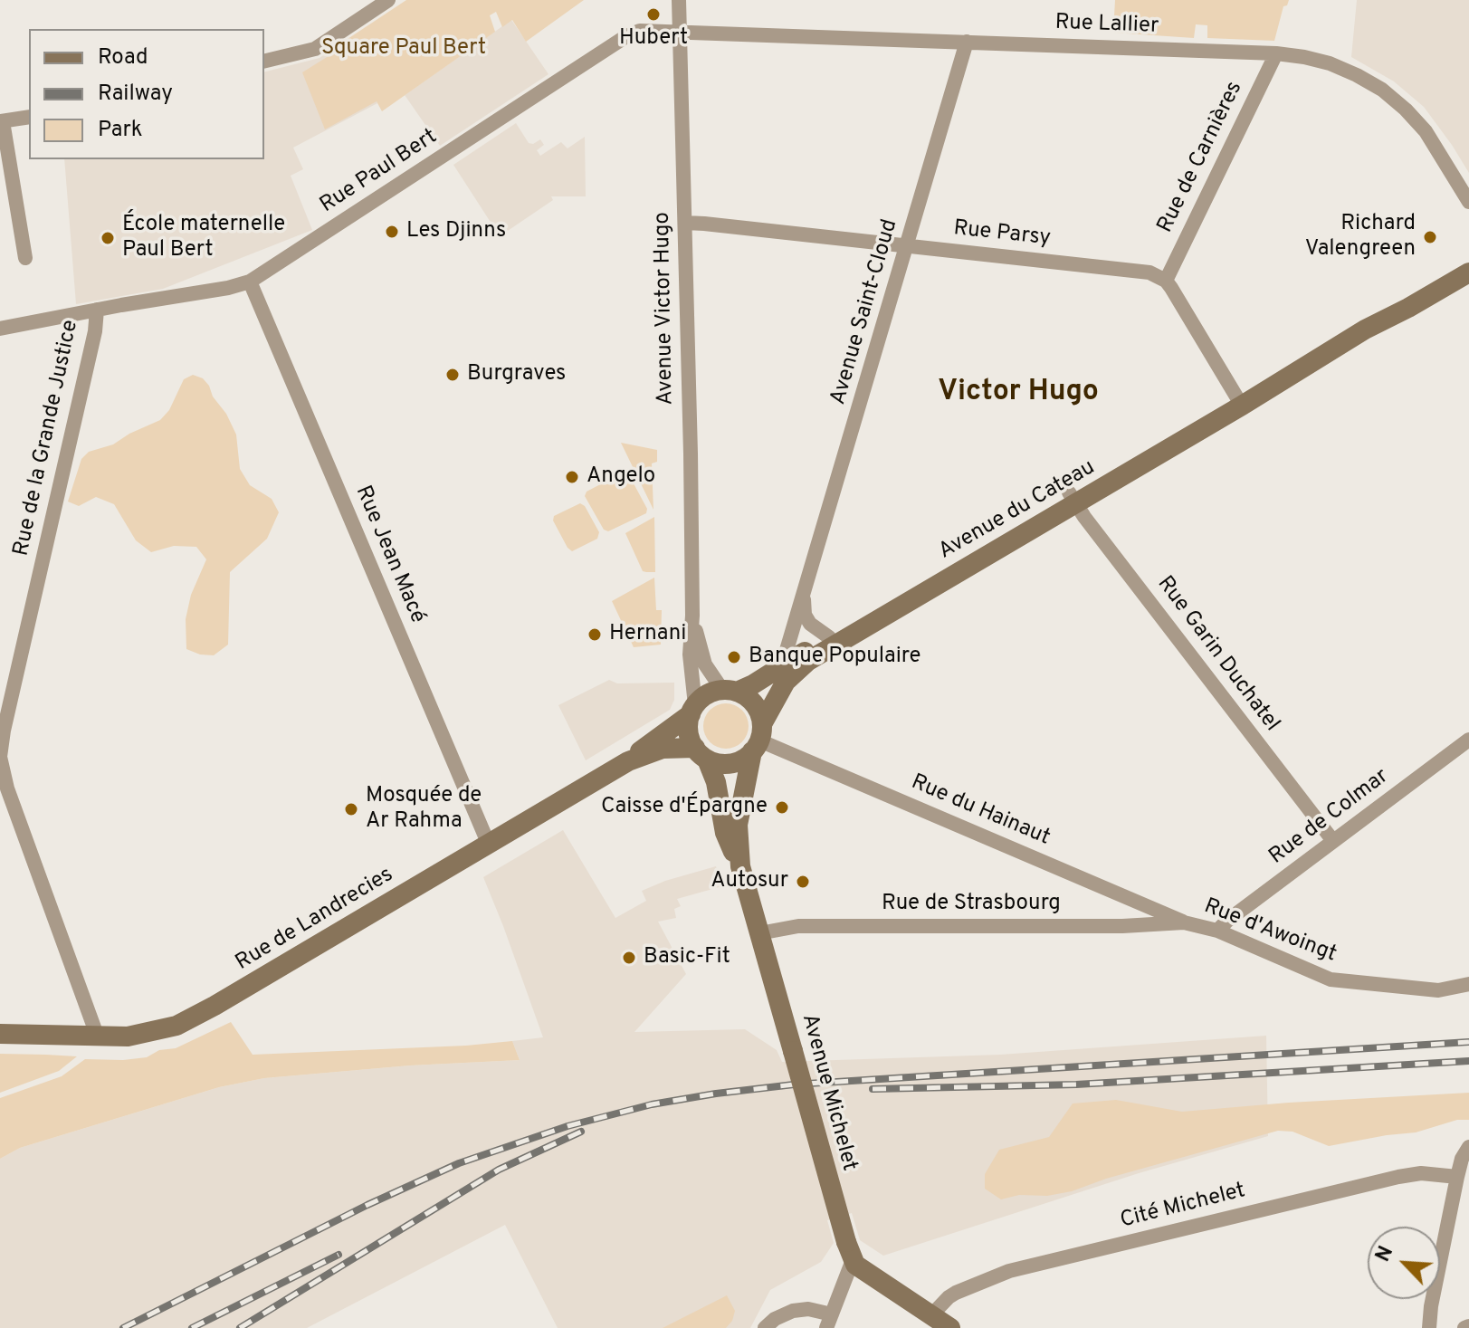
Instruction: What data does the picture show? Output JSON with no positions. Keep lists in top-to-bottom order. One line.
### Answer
{"streets":{"main road":["Avenue du Cateau","Rue de Landrecies","Avenue Michelet"],"street":["Rue Lallier","Rue de Carnières","Rue Paul Bert","Rue Parsy","Avenue Victor Hugo","Avenue Saint-Cloud","Rue de la Grande Justice","Rue Jean Macé","Rue Garin Duchatel","Rue du Hainaut","Rue de Colmar","Rue de Strasbourg","Rue d'Awoingt","Cité Michelet"]},"crossings":[["Rue Lallier","Rue de Carnières"],["Rue Lallier","Rue Paul Bert"],["Rue Lallier","Avenue Victor Hugo"],["Rue Lallier","Avenue Saint-Cloud"],["Rue de Carnières","Rue Parsy"],["Rue Paul Bert","Avenue Victor Hugo"],["Rue Paul Bert","Rue de la Grande Justice"],["Rue Paul Bert","Rue Jean Macé"],["Rue Parsy","Avenue Victor Hugo"],["Rue Parsy","Avenue Saint-Cloud"],["Avenue Victor Hugo","Avenue du Cateau"],["Avenue Victor Hugo","Rue du Hainaut"],["Avenue Victor Hugo","Rue de Landrecies"],["Avenue Victor Hugo","Avenue Michelet"],["Avenue Saint-Cloud","Avenue du Cateau"],["Rue de la Grande Justice","Rue de Landrecies"],["Avenue du Cateau","Rue Garin Duchatel"],["Avenue du Cateau","Rue du Hainaut"],["Avenue du Cateau","Rue de Landrecies"],["Avenue du Cateau","Avenue Michelet"],["Rue Jean Macé","Rue de Landrecies"],["Rue Garin Duchatel","Rue de Colmar"],["Rue du Hainaut","Rue de Strasbourg"],["Rue du Hainaut","Rue de Landrecies"],["Rue du Hainaut","Rue d'Awoingt"],["Rue du Hainaut","Avenue Michelet"],["Rue de Colmar","Rue d'Awoingt"],["Rue de Strasbourg","Rue d'Awoingt"],["Rue de Strasbourg","Avenue Michelet"],["Rue de Landrecies","Avenue Michelet"]],"districts":["Victor Hugo"],"parks":["Square Paul Bert"],"places":["Hubert","Les Djinns","Richard Valengreen","École maternelle Paul Bert","Burgraves","Angelo","Hernani","Banque Populaire","Caisse d'Épargne","Mosquée de Ar Rahma","Autosur","Basic-Fit"],"legend":["Road","Railway","Park"],"north":"top left"}
